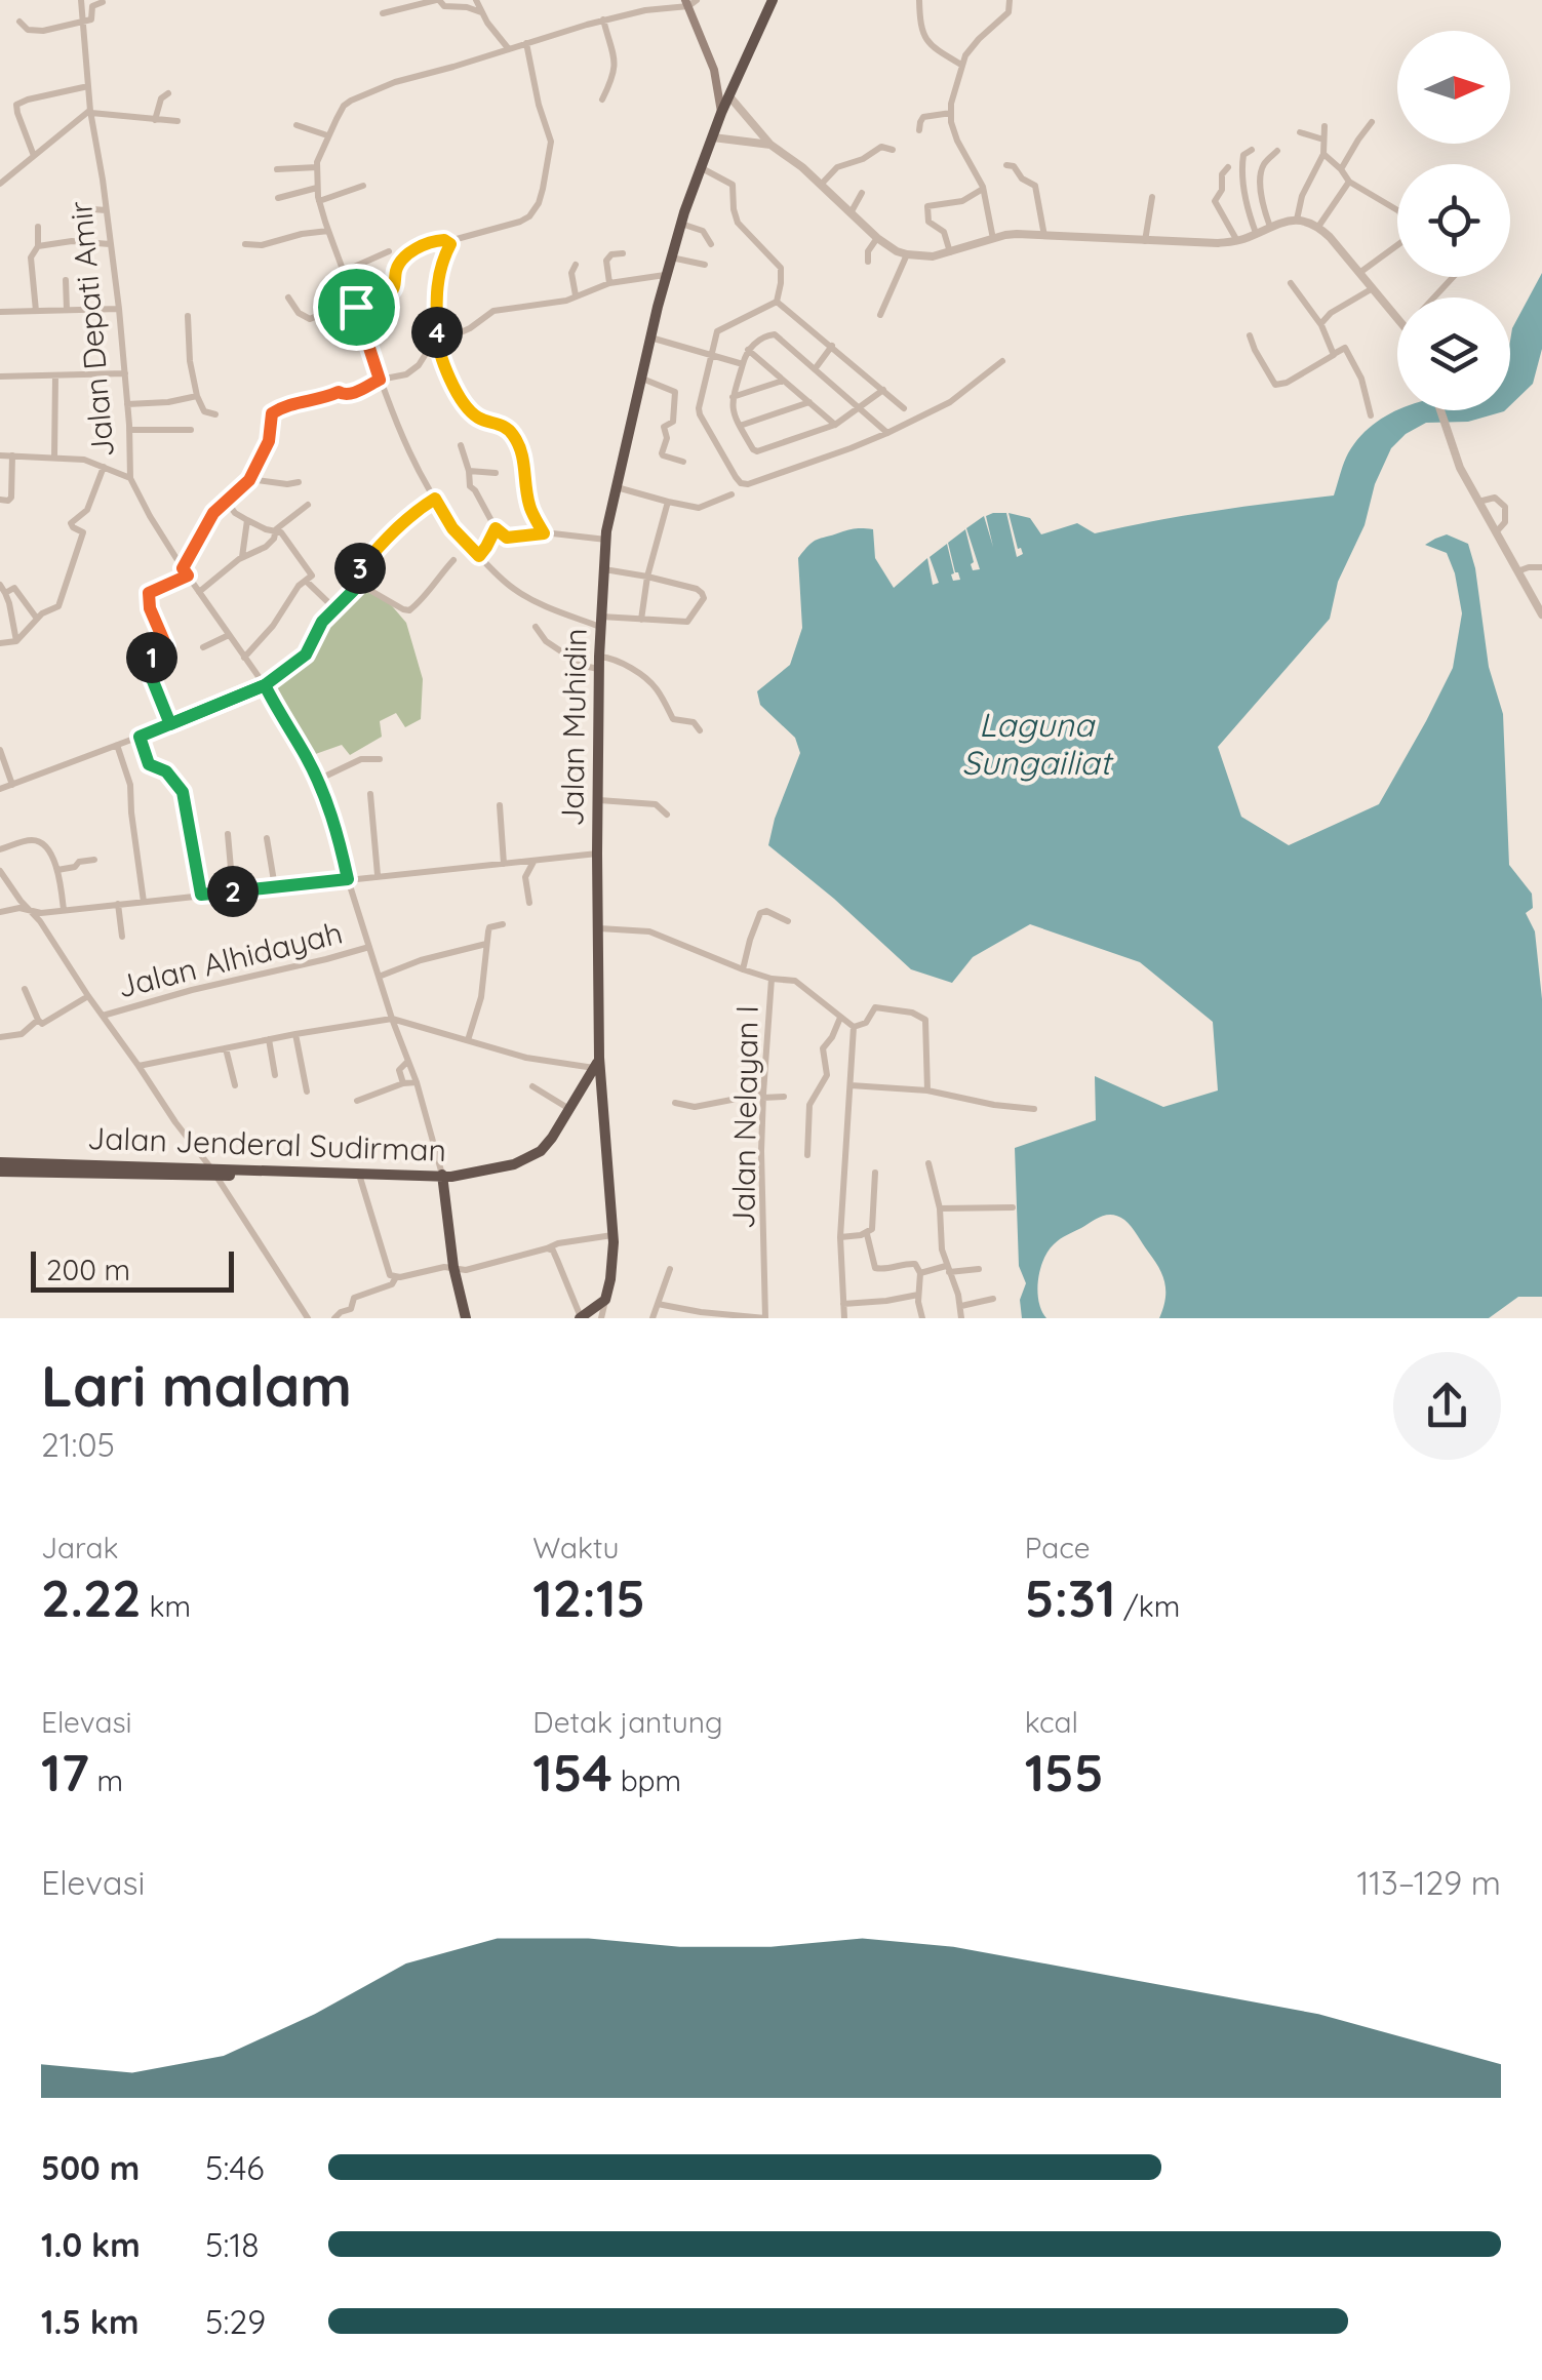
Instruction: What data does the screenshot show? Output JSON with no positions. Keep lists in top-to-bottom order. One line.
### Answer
{"streets":{"highway":["Jalan Depati Amir","Jalan Muhidin","Jalan Jenderal Sudirman"],"street":["Jalan Alhidayah","Jalan Nelayan I"]},"crossings":[["Jalan Depati Amir","Jalan Alhidayah"],["Jalan Depati Amir","Jalan Jenderal Sudirman"],["Jalan Muhidin","Jalan Nelayan I"],["Jalan Muhidin","Jalan Jenderal Sudirman"]],"water":["Laguna Sungailiat"],"scale_bar":"200 m","north":"right","page":{"pins":["4","3","1","2"],"scale":"200 m","heading":["Lari malam","21:05"],"stats":[["Jarak","2.22 km"],["Waktu","12:15"],["Pace","5:31 /km"],["Elevasi","17 m"],["Detak jantung","154 bpm"],["kcal","155"]],"chart":["Elevasi","113–129 m"],"list":[{"name":"500 m","note":"5:46"},{"name":"1.0 km","note":"5:18"},{"name":"1.5 km","note":"5:29"}]}}
